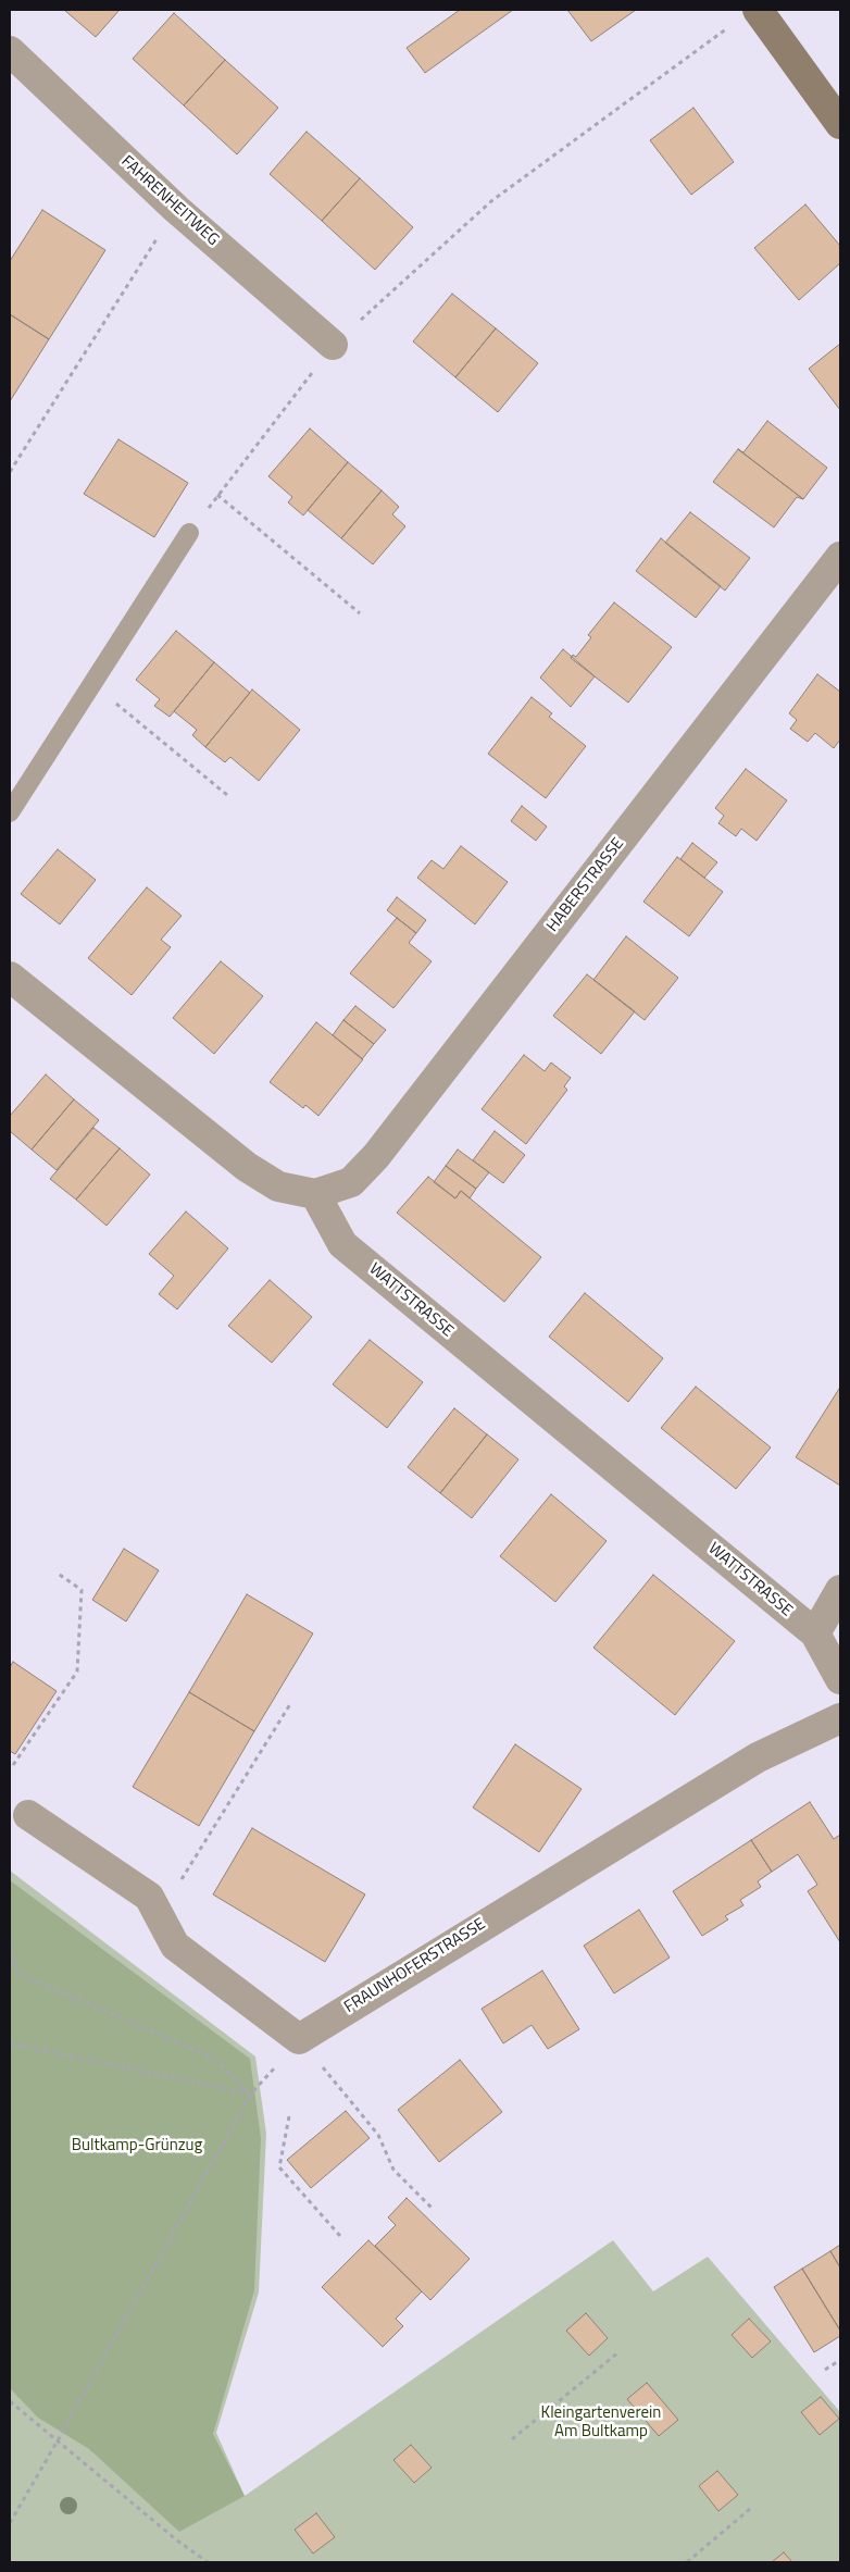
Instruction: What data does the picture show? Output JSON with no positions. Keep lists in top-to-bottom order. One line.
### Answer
{"streets":{"street":["FAHRENHEITWEG","HABERSTRASSE","WATTSTRASSE","FRAUNHOFERSTRASSE"]},"crossings":[["HABERSTRASSE","WATTSTRASSE"]],"parks":["Bultkamp-Grünzug","Kleingartenverein Am Bultkamp"]}
